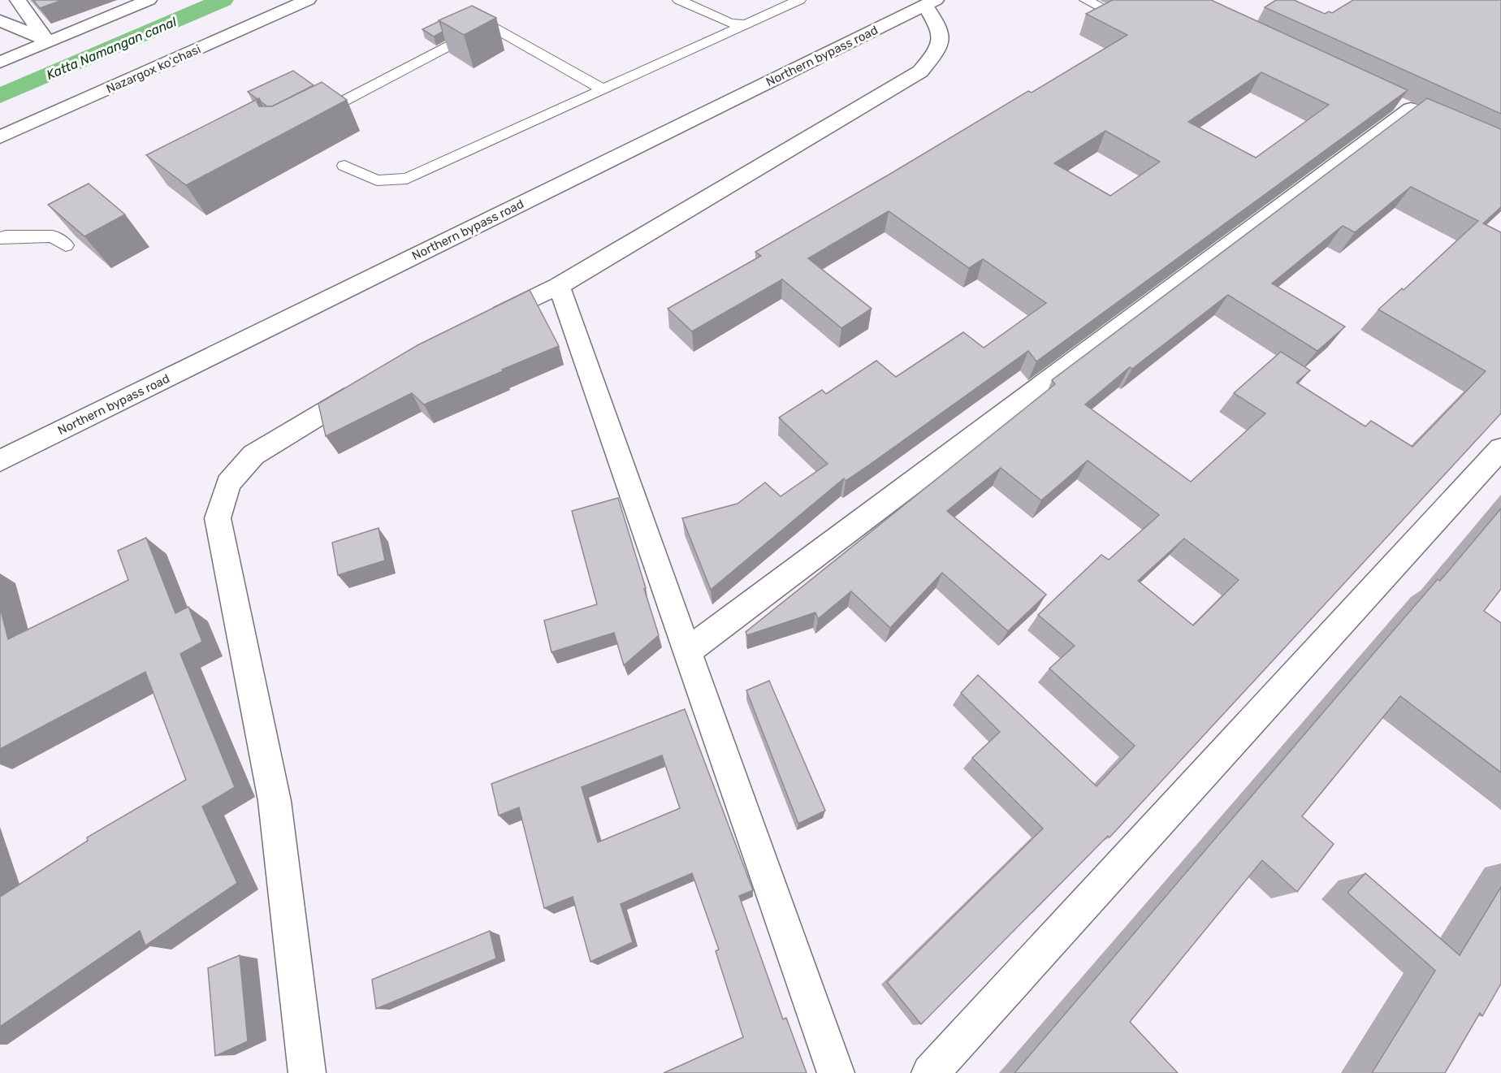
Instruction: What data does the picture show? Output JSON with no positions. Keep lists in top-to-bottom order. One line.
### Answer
{"streets":{"street":["Northern bypass road","Nazargox koʻchasi"]},"water":["Katta Namangan canal"]}
